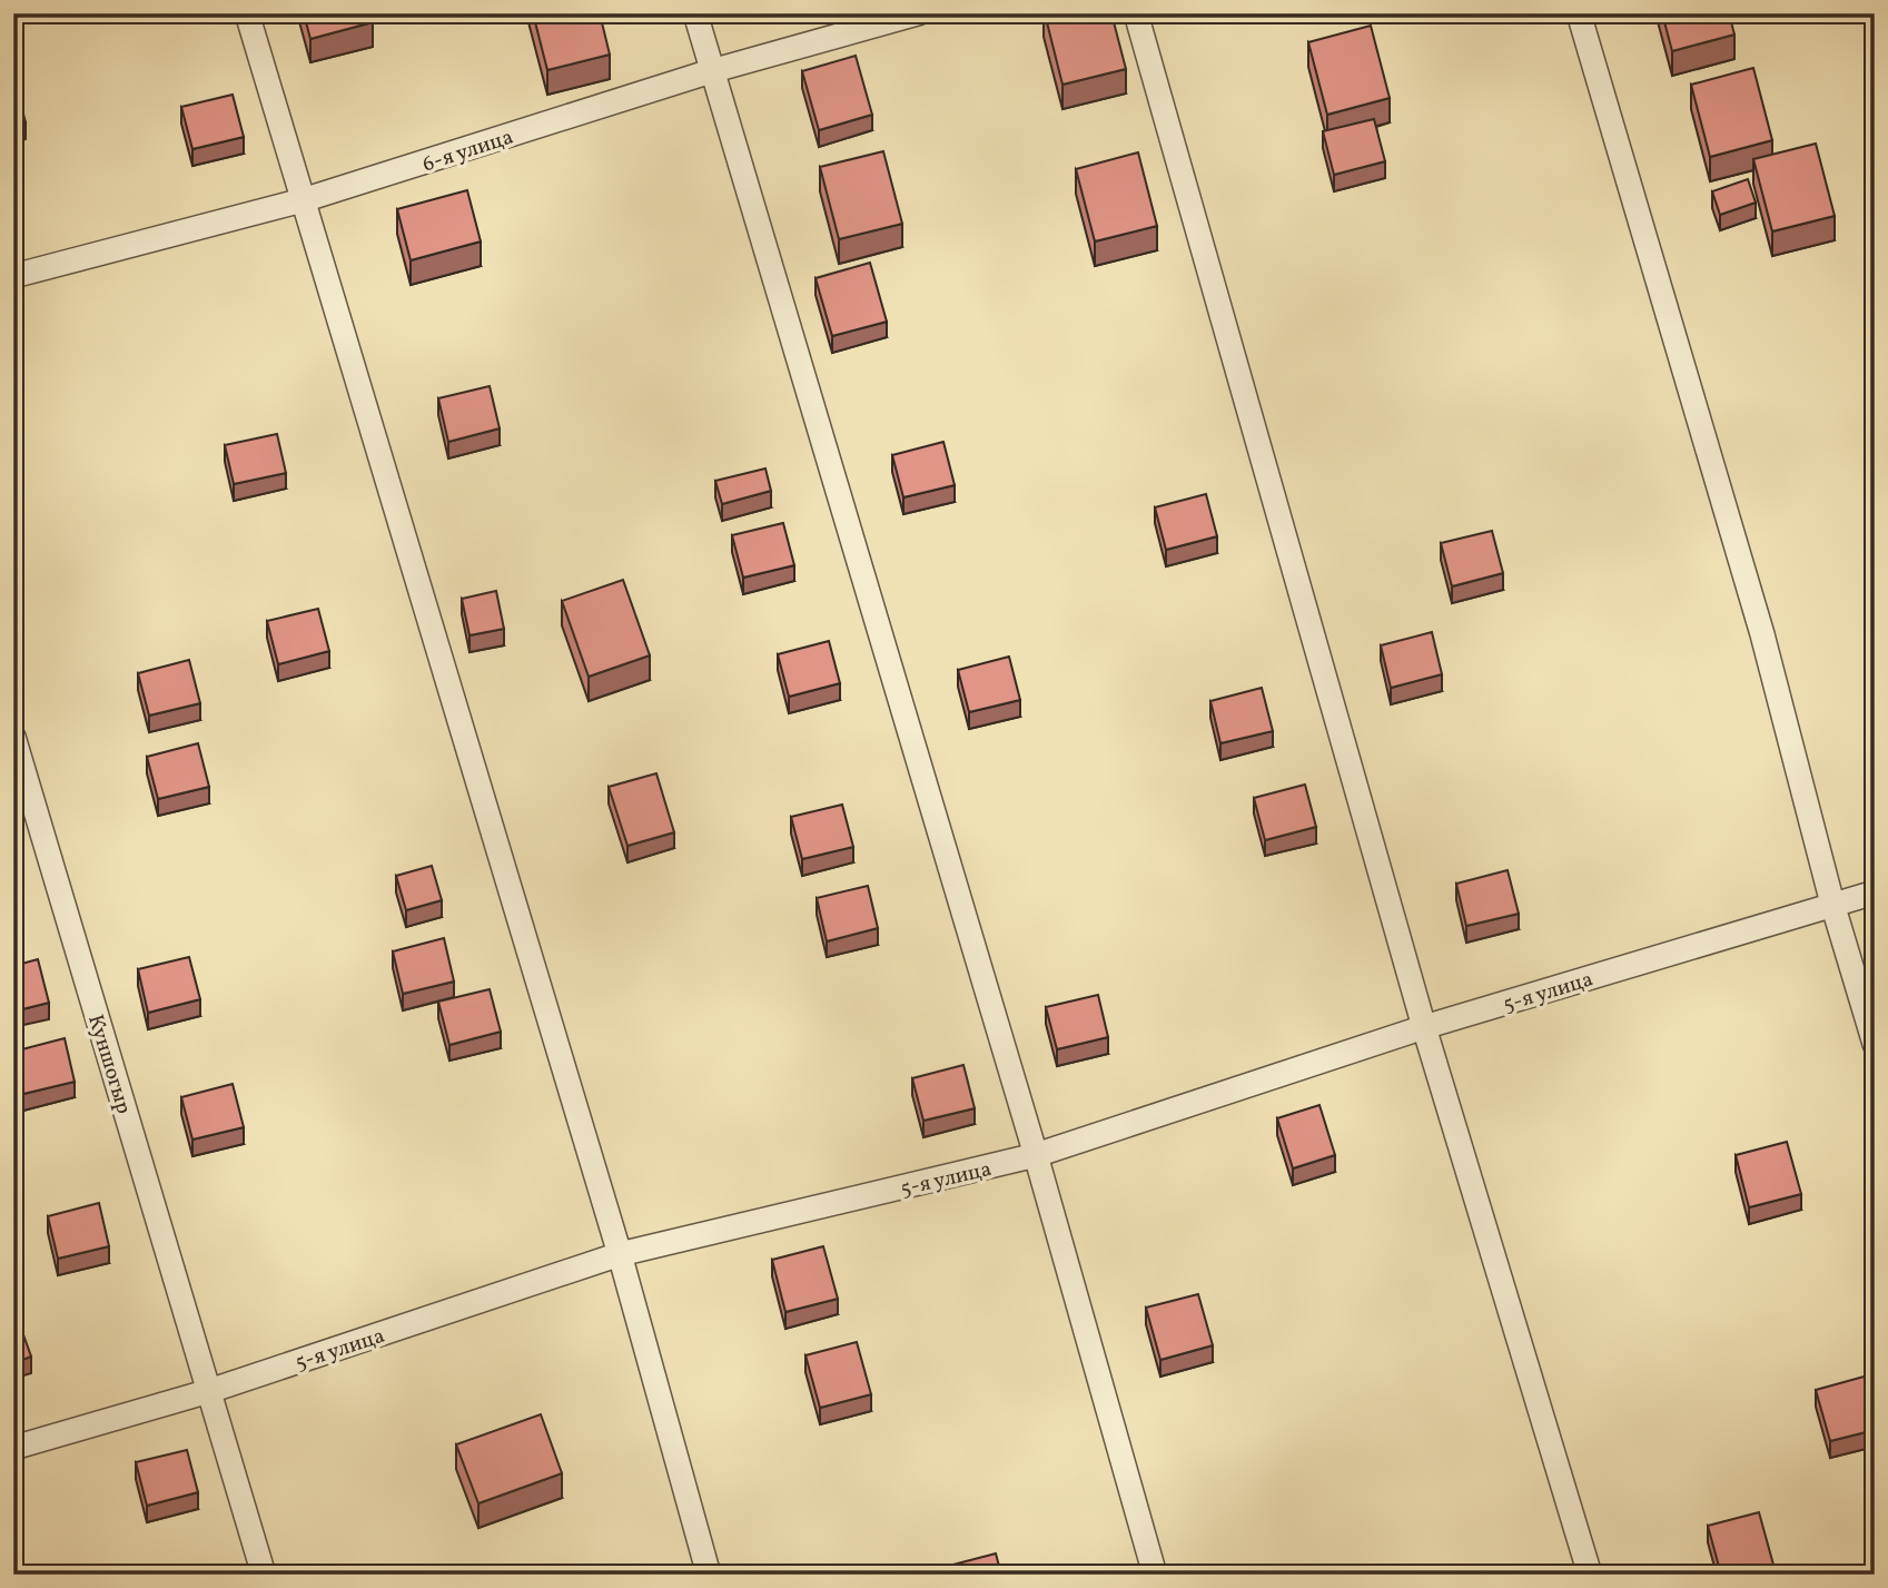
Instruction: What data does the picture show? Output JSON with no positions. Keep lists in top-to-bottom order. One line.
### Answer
{"streets":{"street":["6-я улица","5-я улица","Куншогыр"]},"crossings":[["5-я улица","Куншогыр"]]}
